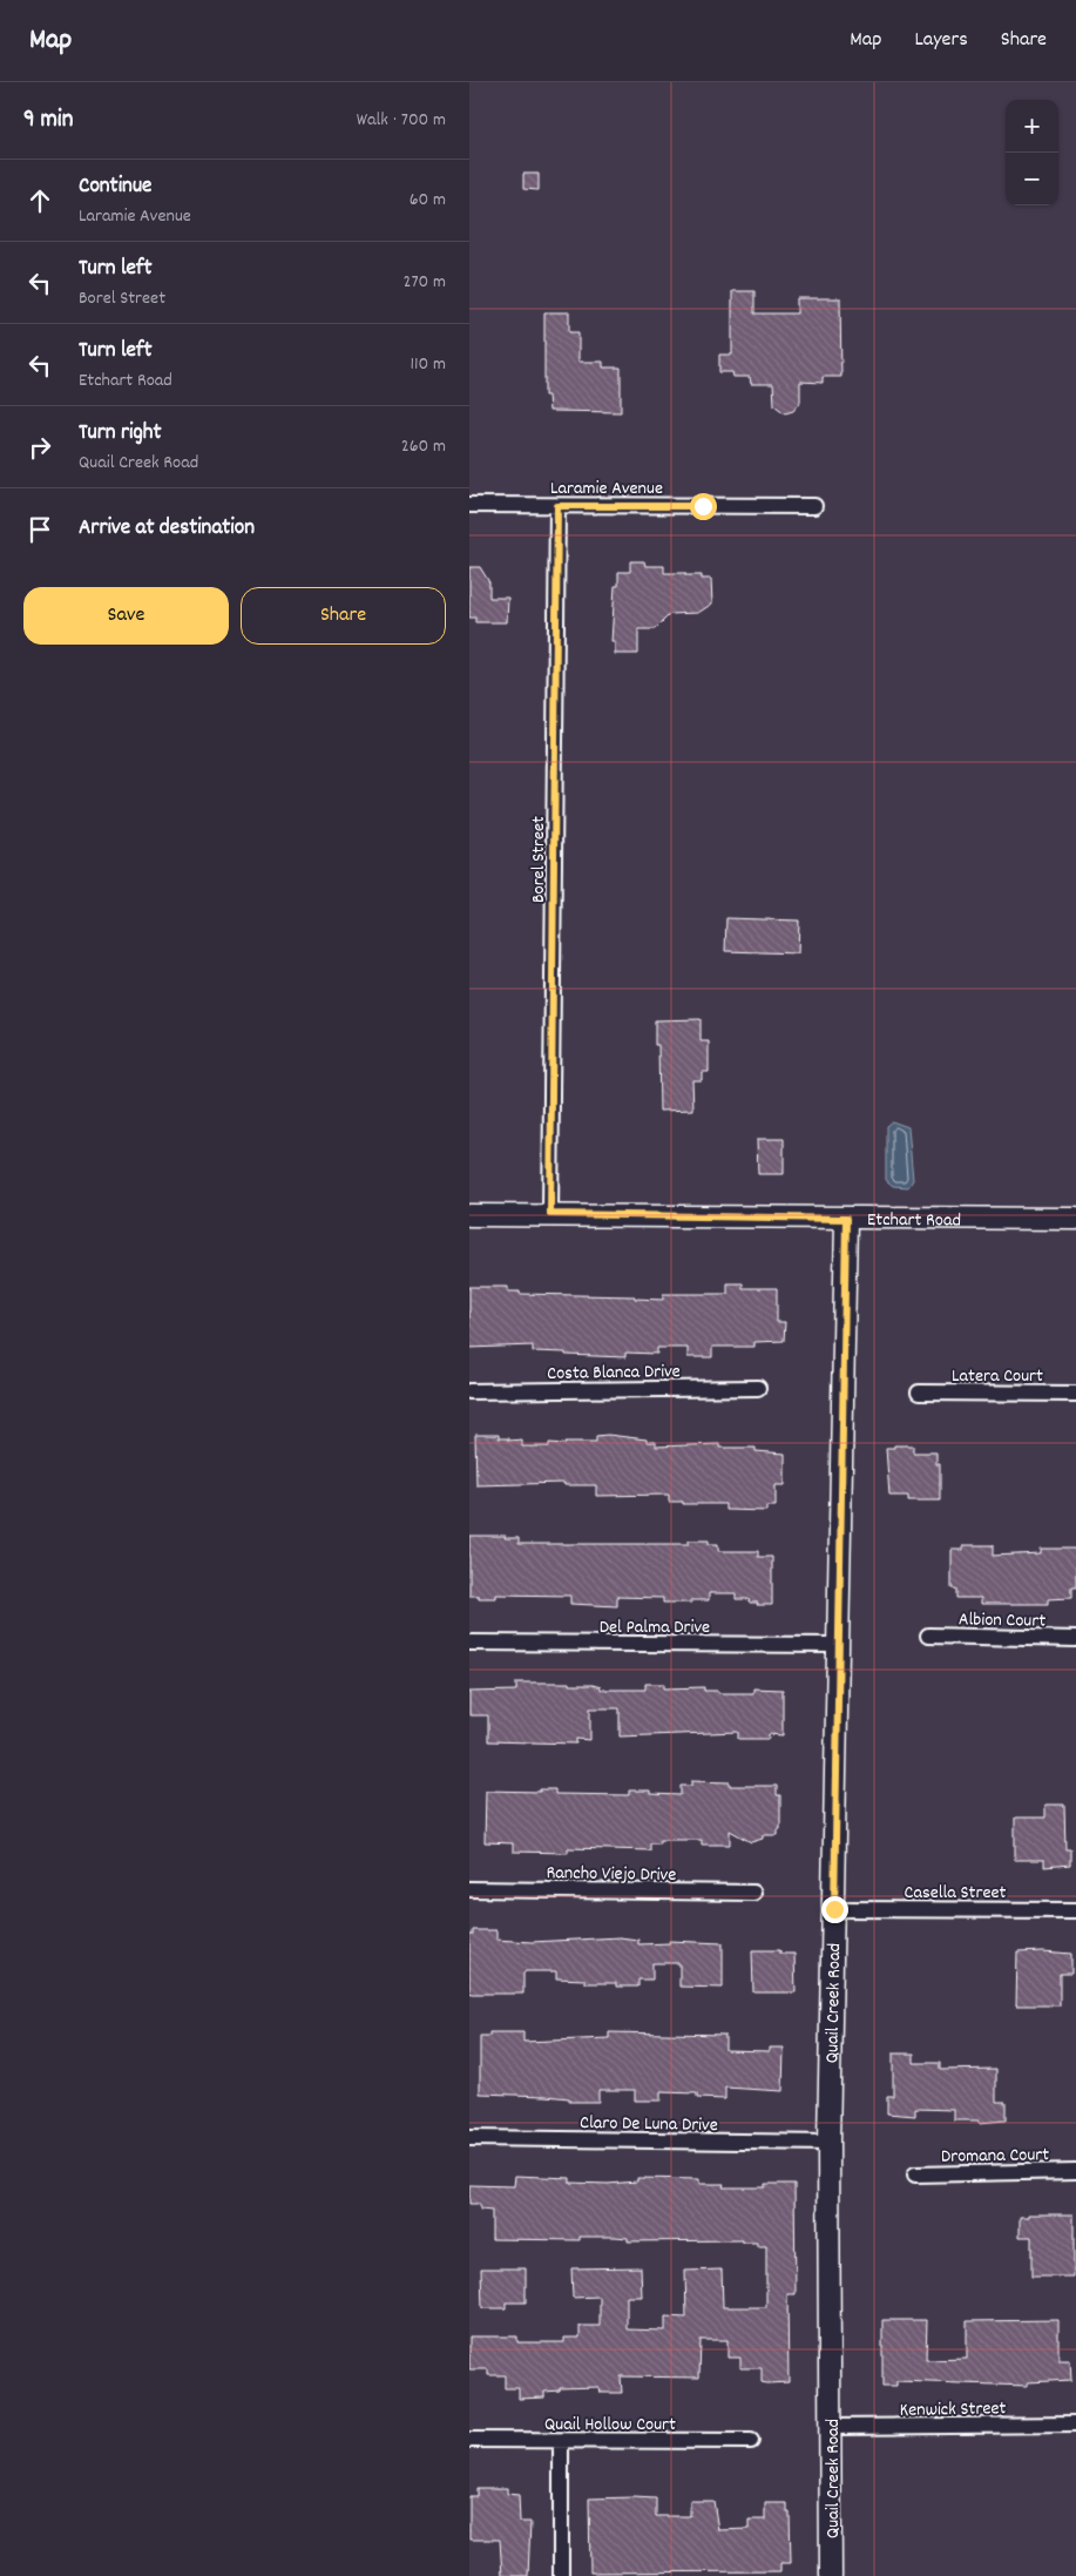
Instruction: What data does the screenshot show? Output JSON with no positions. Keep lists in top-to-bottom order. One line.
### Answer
{"streets":{"street":["Laramie Avenue","Borel Street","Etchart Road","Costa Blanca Drive","Latera Court","Albion Court","Del Palma Drive","Rancho Viejo Drive","Casella Street","Quail Creek Road","Claro De Luna Drive","Dromana Court","Kenwick Street","Quail Hollow Court"]},"crossings":[["Laramie Avenue","Borel Street"],["Borel Street","Etchart Road"],["Etchart Road","Quail Creek Road"],["Del Palma Drive","Quail Creek Road"],["Casella Street","Quail Creek Road"],["Quail Creek Road","Claro De Luna Drive"],["Quail Creek Road","Kenwick Street"]],"page":{"header":"Map","nav":["Map","Layers","Share"],"heading":["9 min","Walk · 700 m"],"map_buttons":["+","−"],"list":[["Continue","Laramie Avenue","60 m"],["Turn left","Borel Street","270 m"],["Turn left","Etchart Road","110 m"],["Turn right","Quail Creek Road","260 m"],"Arrive at destination"],"buttons":["Save","Share"]}}
